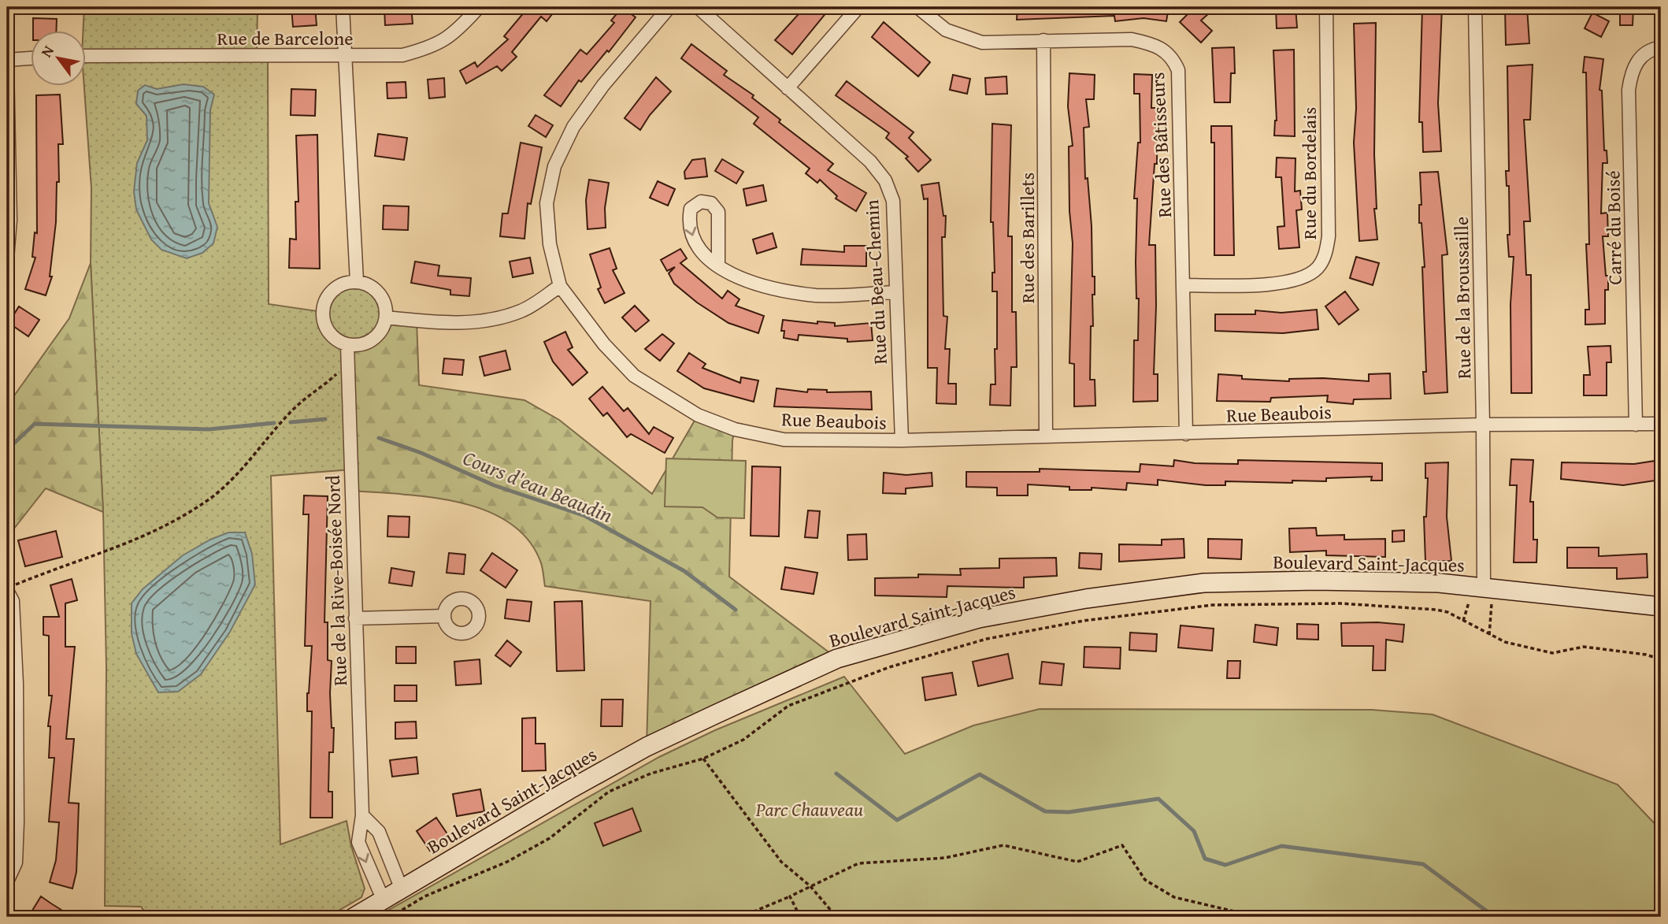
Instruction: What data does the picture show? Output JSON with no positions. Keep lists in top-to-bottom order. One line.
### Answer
{"streets":{"street":["Rue de Barcelone","Rue des Bâtisseurs","Rue du Bordelais","Carré du Boisé","Rue des Barillets","Rue du Beau-Chemin","Rue de la Broussaille","Rue Beaubois","Boulevard Saint-Jacques","Rue de la Rive-Boisée Nord"]},"crossings":[["Rue des Bâtisseurs","Rue du Bordelais"],["Rue des Bâtisseurs","Rue des Barillets"],["Rue des Bâtisseurs","Rue Beaubois"],["Carré du Boisé","Rue Beaubois"],["Rue des Barillets","Rue Beaubois"],["Rue du Beau-Chemin","Rue Beaubois"],["Rue de la Broussaille","Rue Beaubois"],["Rue de la Broussaille","Boulevard Saint-Jacques"],["Boulevard Saint-Jacques","Rue de la Rive-Boisée Nord"]],"water":["Cours d'eau Beaudin"],"parks":["Parc Chauveau"],"north":"top left"}
